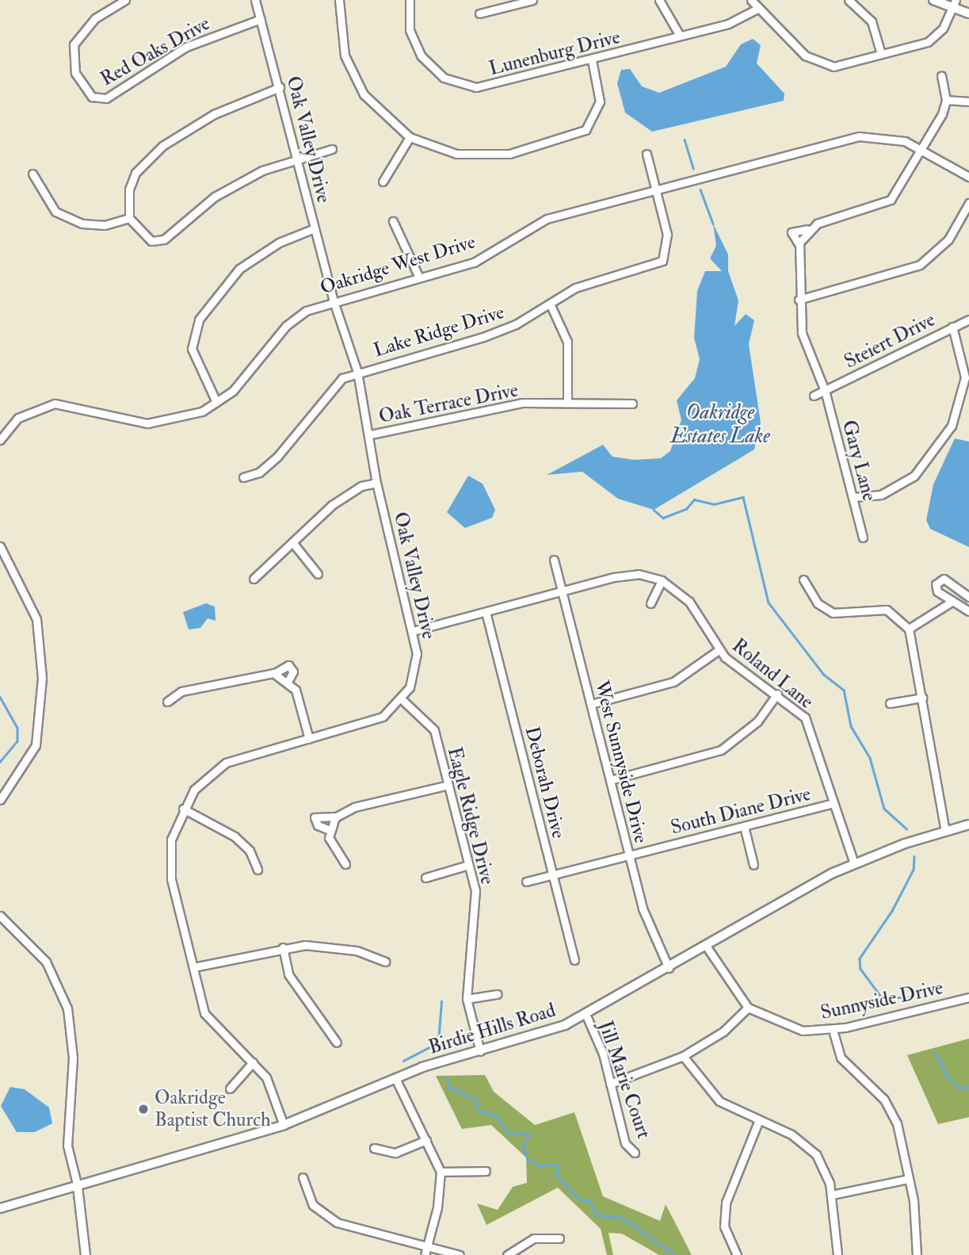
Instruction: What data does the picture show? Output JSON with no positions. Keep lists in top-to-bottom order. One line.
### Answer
{"streets":{"main road":["Birdie Hills Road"],"street":["Red Oaks Drive","Lunenburg Drive","Oak Valley Drive","Oakridge West Drive","Lake Ridge Drive","Steiert Drive","Oak Terrace Drive","Gary Lane","Roland Lane","West Sunnyside Drive","Deborah Drive","South Diane Drive","Eagle Ridge Drive","Sunnyside Drive","Jill Marie Court"]},"crossings":[["Red Oaks Drive","Oak Valley Drive"],["Oak Valley Drive","Oakridge West Drive"],["Oak Valley Drive","Lake Ridge Drive"],["Oak Valley Drive","Oak Terrace Drive"],["Oak Valley Drive","Roland Lane"],["Oak Valley Drive","Eagle Ridge Drive"],["Oakridge West Drive","Lake Ridge Drive"],["Oakridge West Drive","Gary Lane"],["Steiert Drive","Gary Lane"],["Roland Lane","West Sunnyside Drive"],["Roland Lane","Deborah Drive"],["Roland Lane","South Diane Drive"],["Roland Lane","Birdie Hills Road"],["West Sunnyside Drive","South Diane Drive"],["West Sunnyside Drive","Birdie Hills Road"],["Deborah Drive","South Diane Drive"],["Eagle Ridge Drive","Birdie Hills Road"],["Sunnyside Drive","Birdie Hills Road"],["Birdie Hills Road","Jill Marie Court"]],"water":["Oakridge Estates Lake"],"places":["Oakridge Baptist Church"]}
